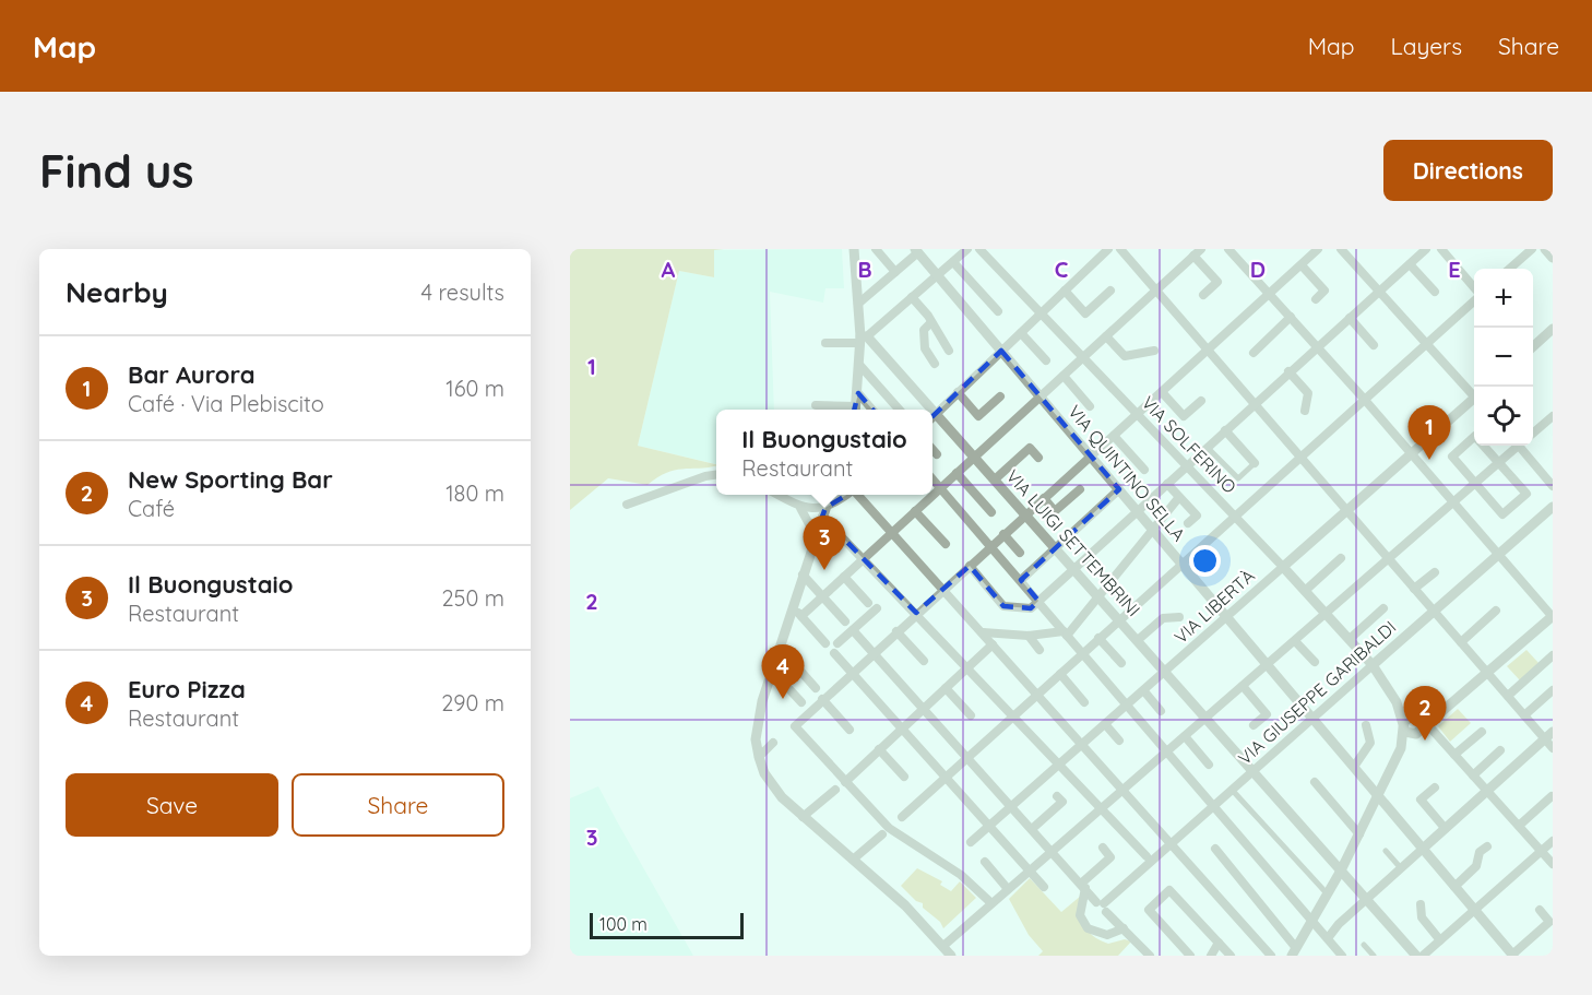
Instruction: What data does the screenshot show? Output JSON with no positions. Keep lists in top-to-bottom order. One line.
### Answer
{"streets":{"street":["VIA SOLFERINO","VIA QUINTINO SELLA","VIA LUIGI SETTEMBRINI","VIA LIBERTÀ","VIA GIUSEPPE GARIBALDI"]},"crossings":[["VIA SOLFERINO","VIA LIBERTÀ"],["VIA SOLFERINO","VIA GIUSEPPE GARIBALDI"],["VIA QUINTINO SELLA","VIA LIBERTÀ"],["VIA QUINTINO SELLA","VIA GIUSEPPE GARIBALDI"],["VIA LUIGI SETTEMBRINI","VIA LIBERTÀ"],["VIA LUIGI SETTEMBRINI","VIA GIUSEPPE GARIBALDI"]],"scale_bar":"100 m","page":{"header":"Map","nav":["Map","Layers","Share"],"buttons":["Directions",["Save","Share"]],"title":"Find us","heading":["Nearby","4 results"],"map_buttons":["+","−"],"list":[{"mark":"1","name":"Bar Aurora","note":"Café · Via Plebiscito","value":"160 m"},{"mark":"2","name":"New Sporting Bar","note":"Café","value":"180 m"},{"mark":"3","name":"Il Buongustaio","note":"Restaurant","value":"250 m"},{"mark":"4","name":"Euro Pizza","note":"Restaurant","value":"290 m"}],"pins":["1","3","4","2"],"popup":["Il Buongustaio","Restaurant"],"scale":"100 m"},"grid":{"columns":["A","B","C","D","E"],"rows":["1","2","3"]}}
